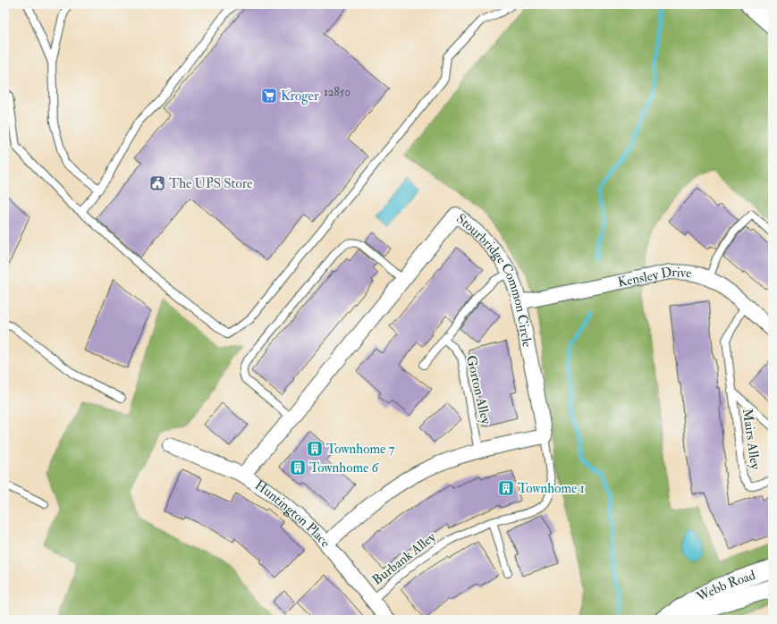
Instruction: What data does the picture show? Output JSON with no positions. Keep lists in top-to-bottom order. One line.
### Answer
{"streets":{"street":["Kensley Drive","Stourbridge Common Circle","Huntington Place","Webb Road"],"lane":["Gorton Alley","Mairs Alley","Burbank Alley"]},"crossings":[["Kensley Drive","Stourbridge Common Circle"],["Kensley Drive","Mairs Alley"],["Stourbridge Common Circle","Huntington Place"],["Stourbridge Common Circle","Burbank Alley"],["Huntington Place","Burbank Alley"]],"places":{"supermarket":["Kroger"],"public building":["The UPS Store"],"building":["Townhome 7","Townhome 6","Townhome 1"]},"house_numbers":["12850"]}
